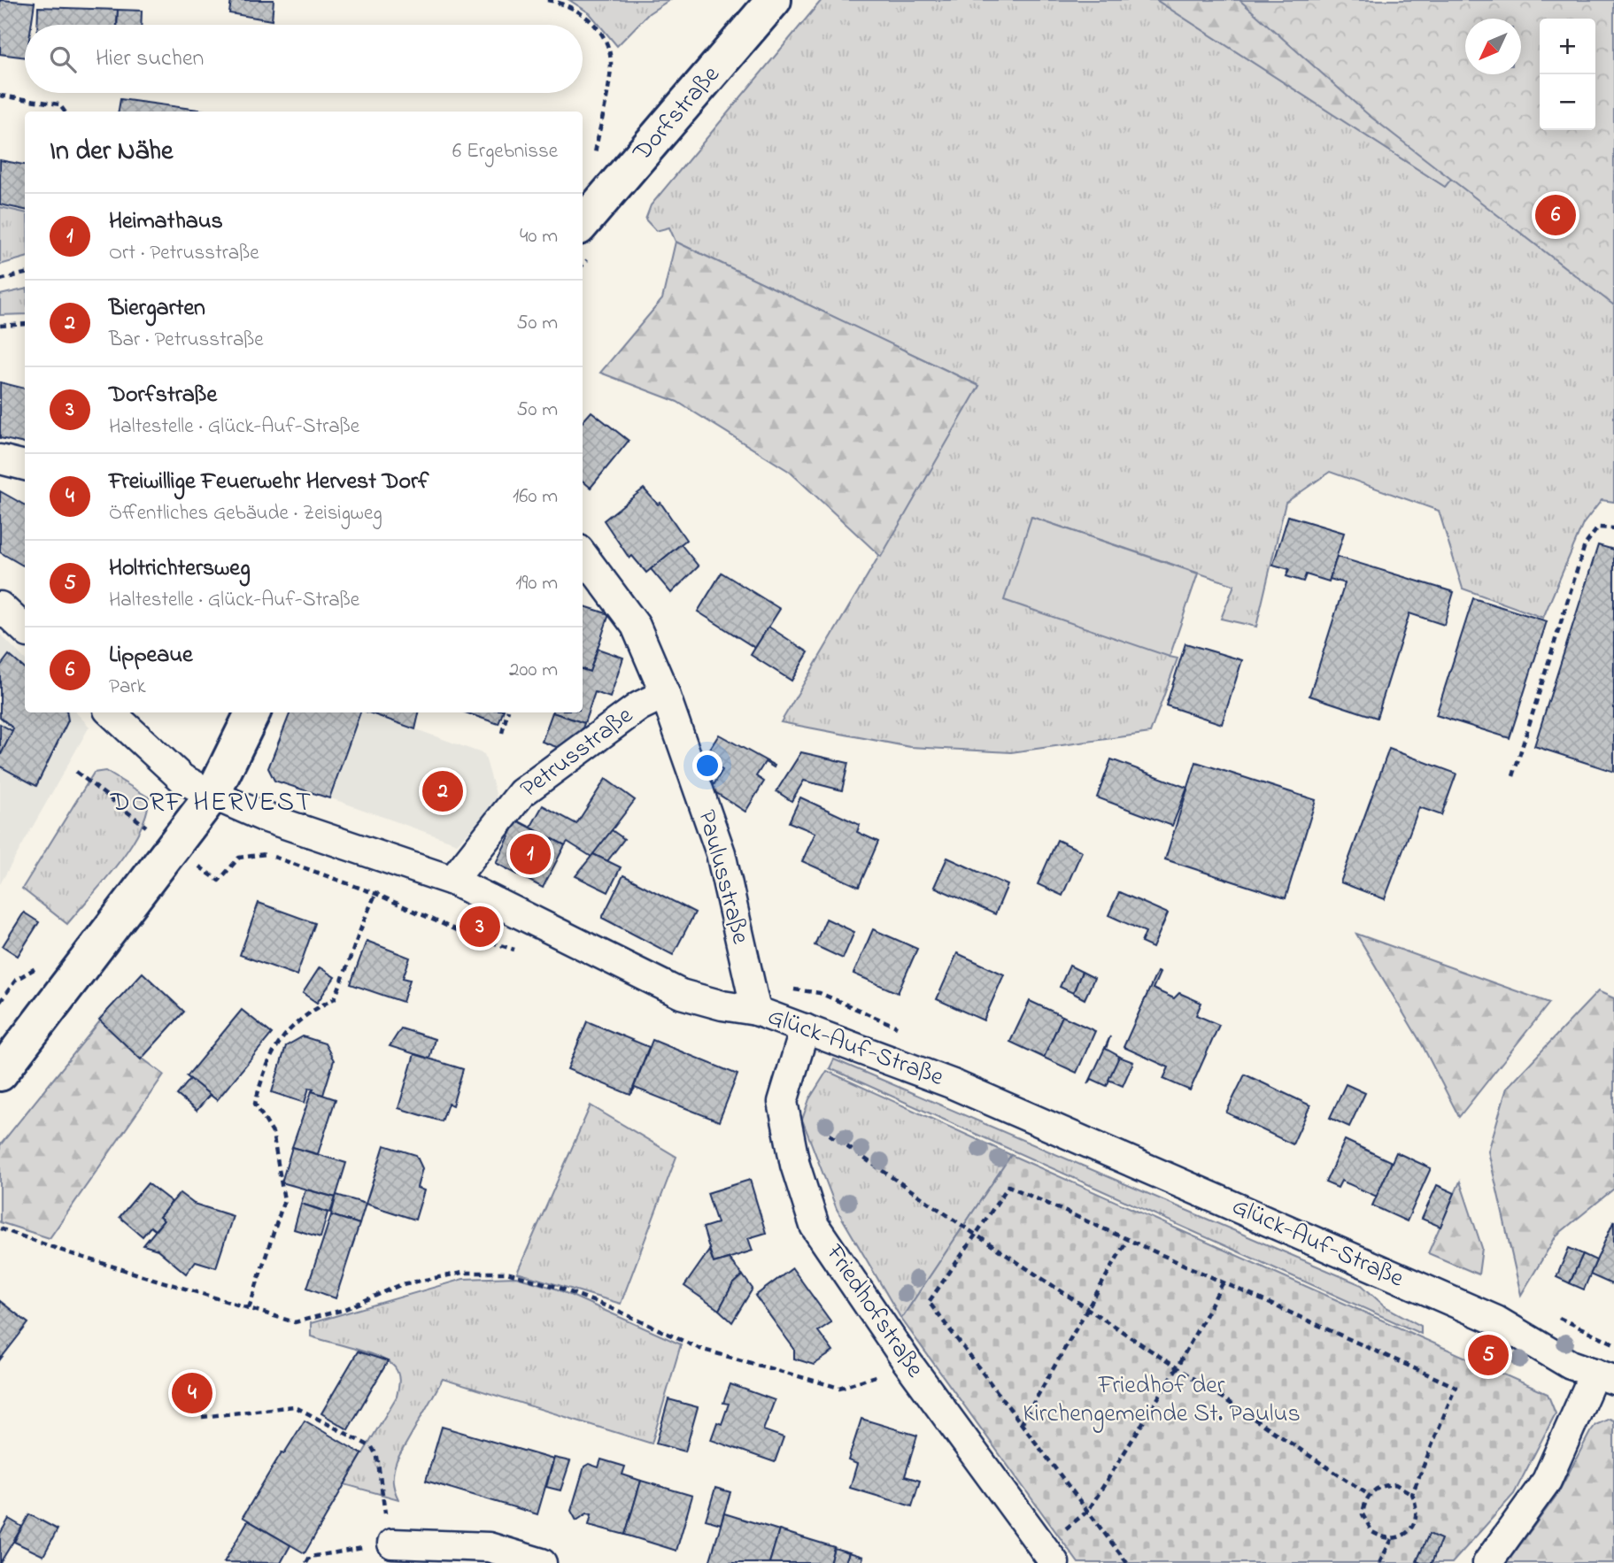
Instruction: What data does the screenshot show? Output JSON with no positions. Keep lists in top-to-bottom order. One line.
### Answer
{"streets":{"street":["Dorfstraße","Petrusstraße","Paulusstraße","Glück-Auf-Straße","Friedhofstraße"]},"crossings":[["Petrusstraße","Paulusstraße"],["Petrusstraße","Glück-Auf-Straße"],["Paulusstraße","Glück-Auf-Straße"],["Glück-Auf-Straße","Friedhofstraße"]],"districts":["DORF HERVEST"],"parks":["Friedhof der Kirchengemeinde St. Paulus"],"north":"bottom left","page":{"map_buttons":["+","−"],"search":"Hier suchen","heading":["In der Nähe","6 Ergebnisse"],"pins":["6","2","1","3","5","4"],"list":[{"mark":"1","name":"Heimathaus","note":"Ort · Petrusstraße","value":"40 m"},{"mark":"2","name":"Biergarten","note":"Bar · Petrusstraße","value":"50 m"},{"mark":"3","name":"Dorfstraße","note":"Haltestelle · Glück-Auf-Straße","value":"50 m"},{"mark":"4","name":"Freiwillige Feuerwehr Hervest Dorf","note":"Öffentliches Gebäude · Zeisigweg","value":"160 m"},{"mark":"5","name":"Holtrichtersweg","note":"Haltestelle · Glück-Auf-Straße","value":"190 m"},{"mark":"6","name":"Lippeaue","note":"Park","value":"200 m"}]}}
